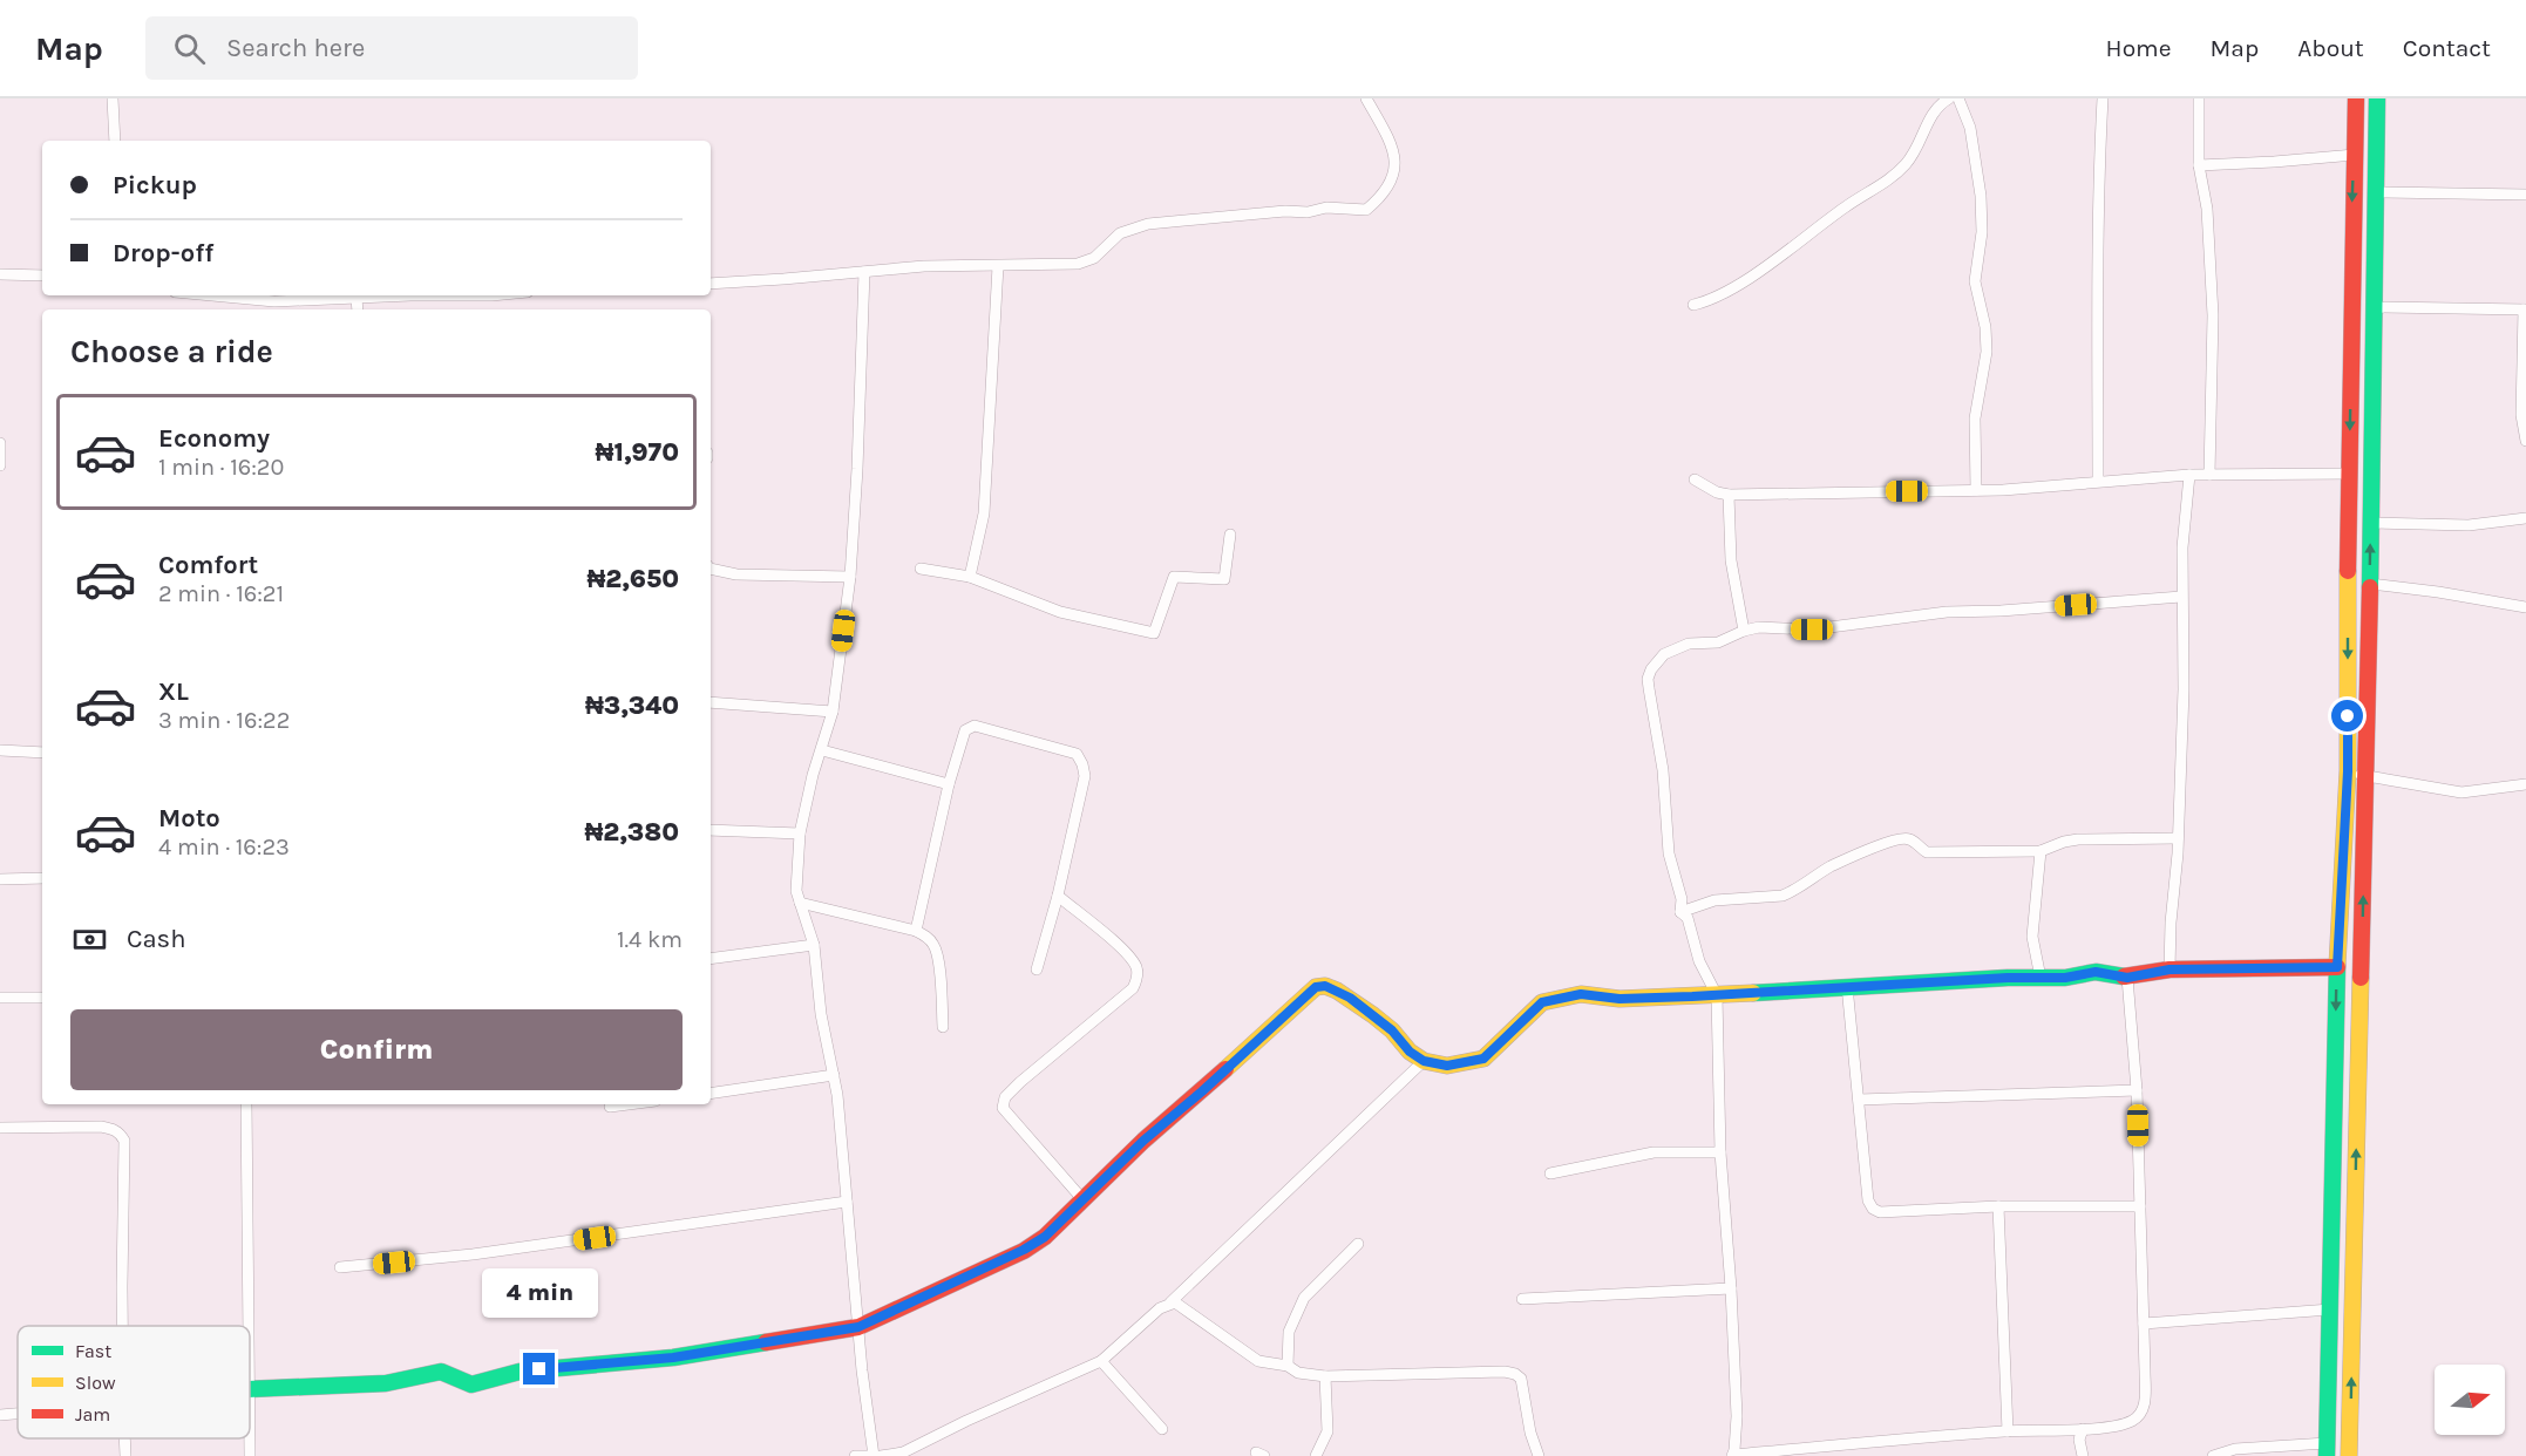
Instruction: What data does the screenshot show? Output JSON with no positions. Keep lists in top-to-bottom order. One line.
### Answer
{"legend":["Fast","Slow","Jam"],"north":"right","page":{"header":"Map","search":"Search here","nav":["Home","Map","About","Contact"],"banner":["Pickup","Drop-off"],"heading":"Choose a ride","list":[{"name":"Economy","note":"1 min · 16:20","value":"₦1,970"},{"name":"Comfort","note":"2 min · 16:21","value":"₦2,650"},{"name":"XL","note":"3 min · 16:22","value":"₦3,340"},{"name":"Moto","note":"4 min · 16:23","value":"₦2,380"}],"pay":["Cash","1.4 km"],"buttons":"Confirm","bubble":"4 min"}}
